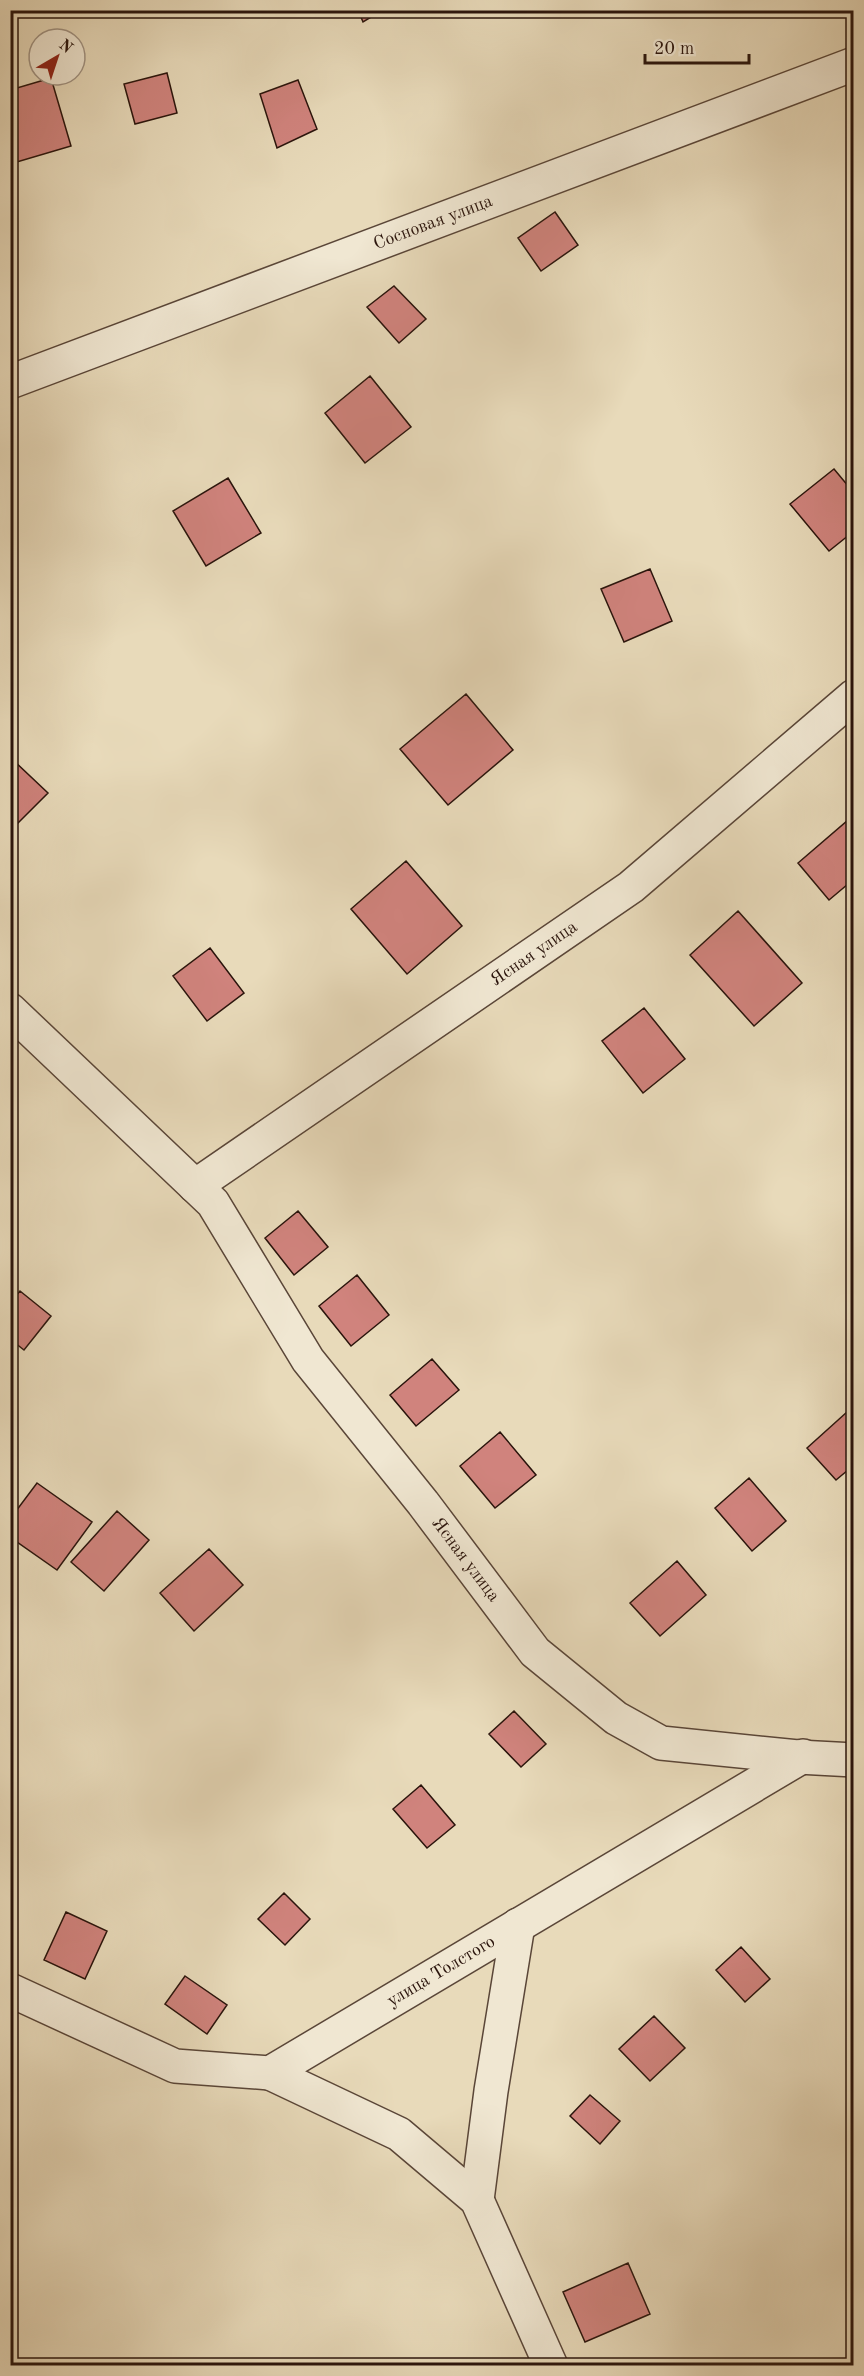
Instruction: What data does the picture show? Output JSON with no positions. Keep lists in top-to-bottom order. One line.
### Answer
{"streets":{"street":["Сосновая улица","Ясная улица","улица Толстого"]},"crossings":[["Ясная улица","улица Толстого"]],"scale_bar":"20 m","north":"top right"}
